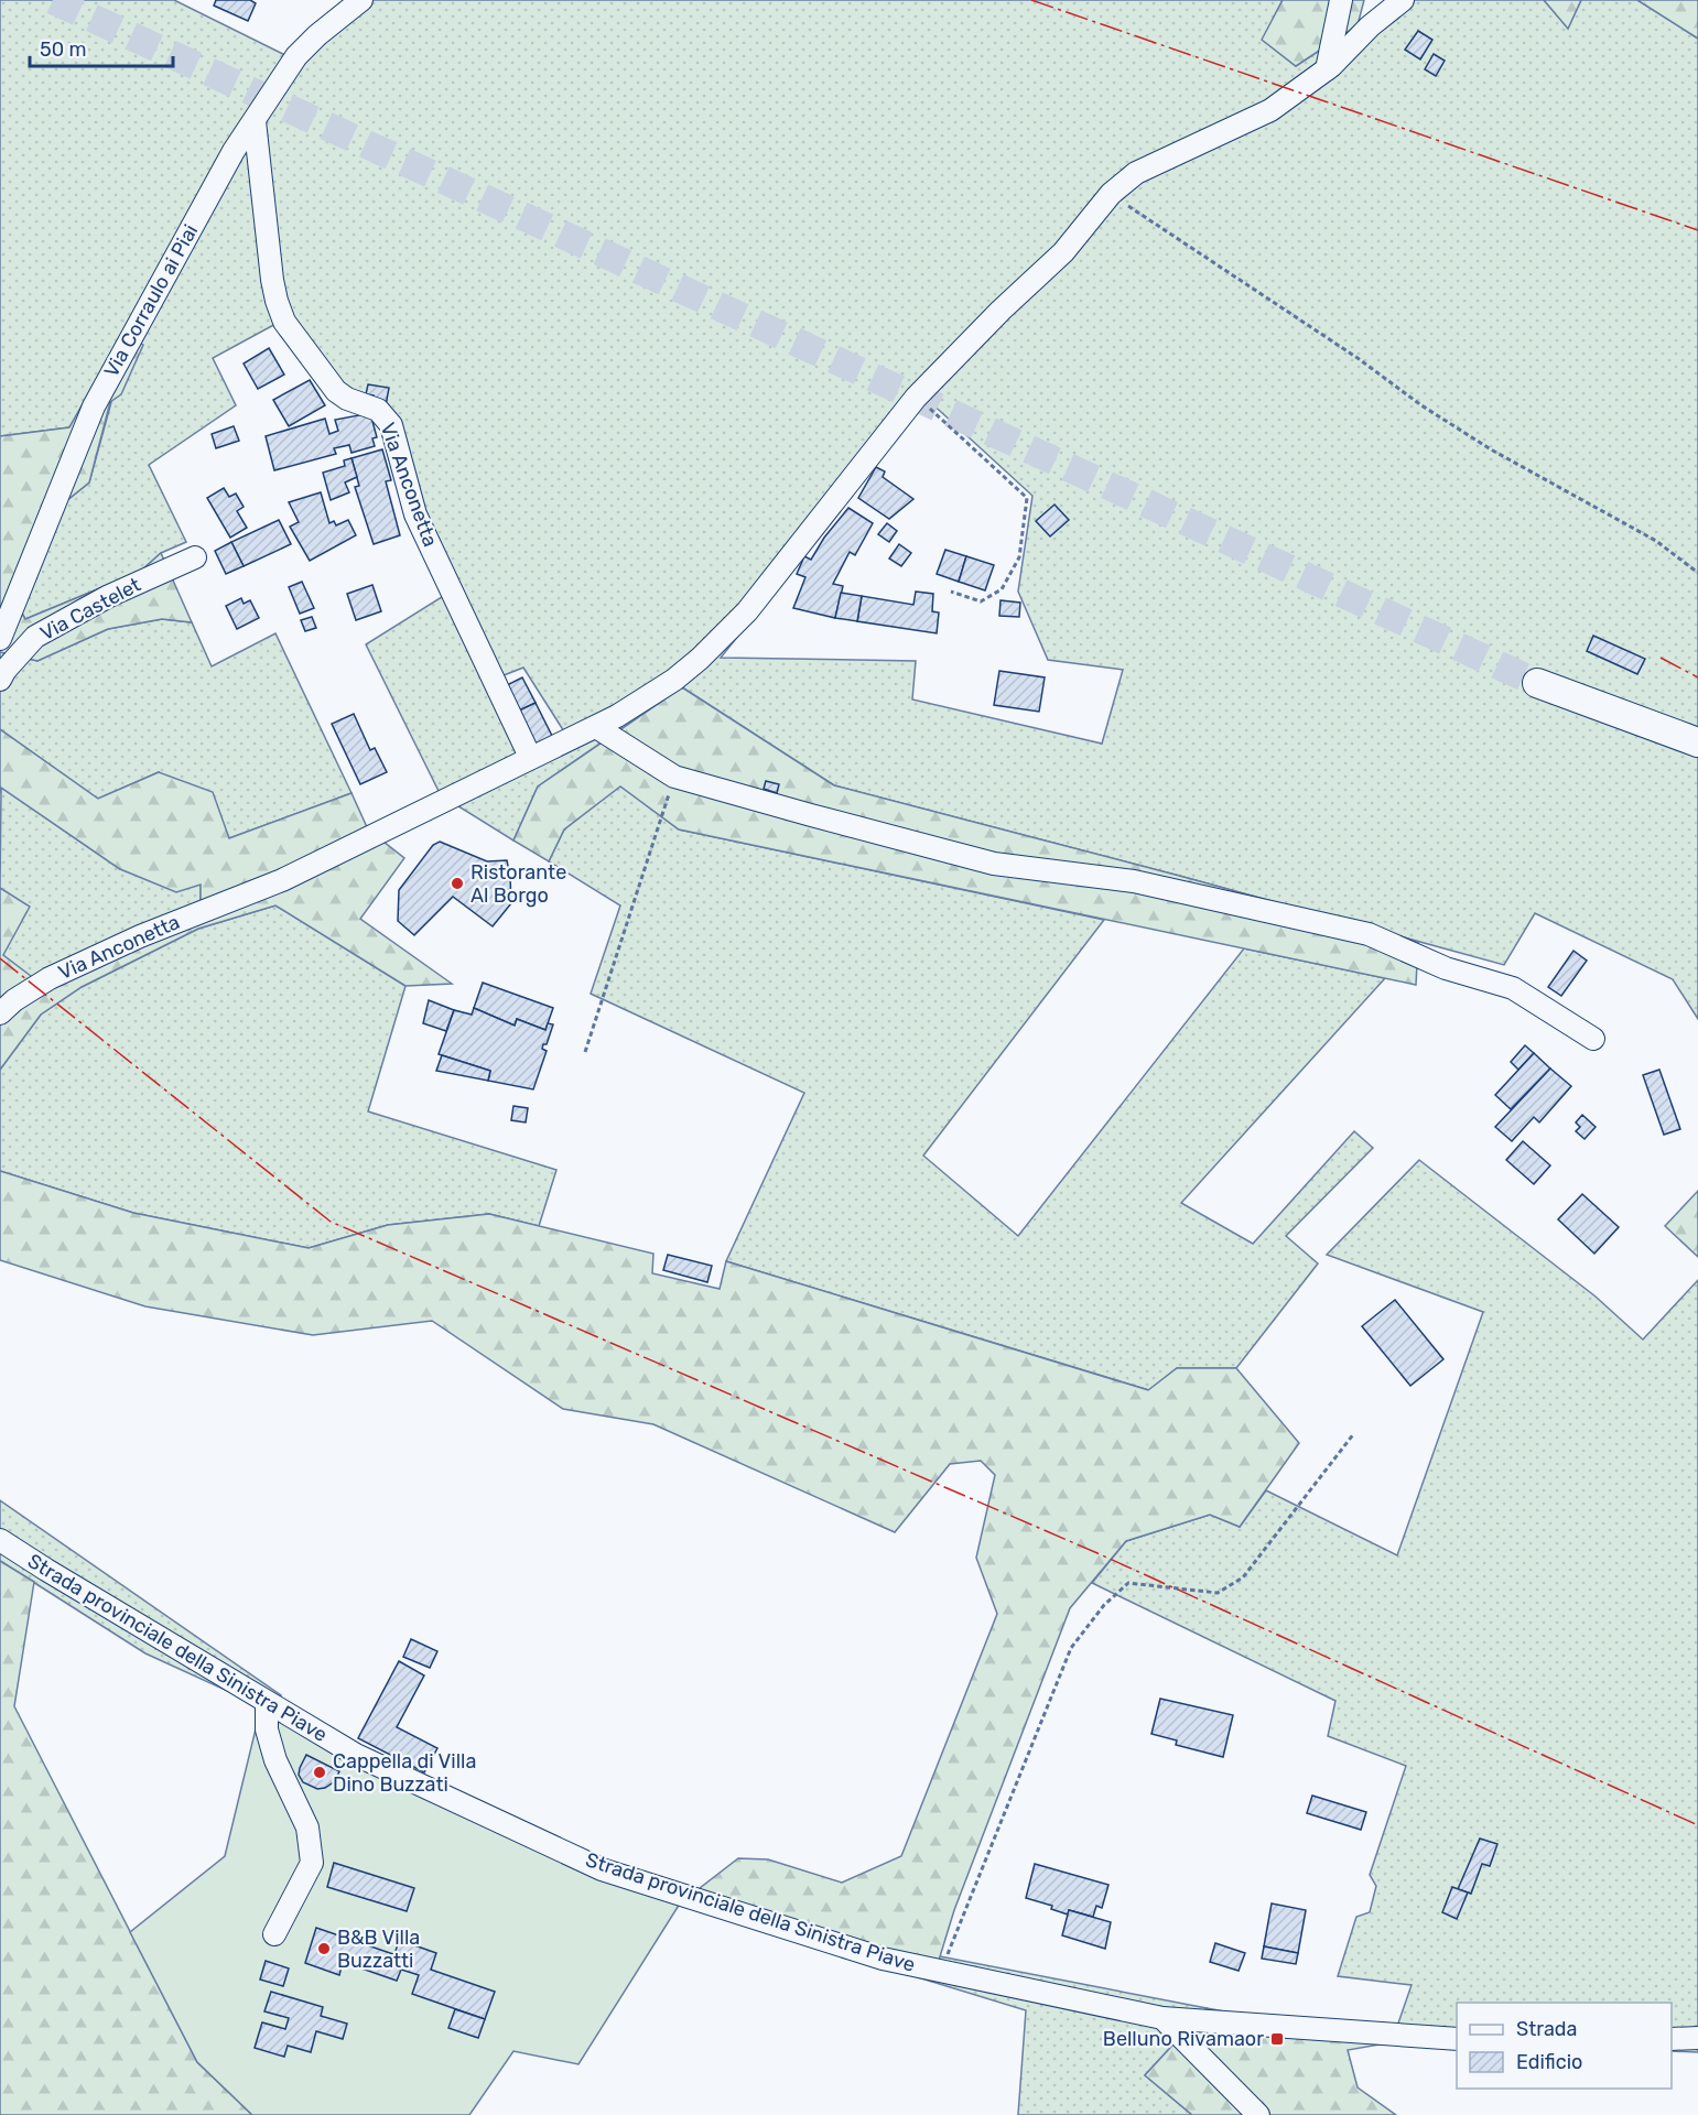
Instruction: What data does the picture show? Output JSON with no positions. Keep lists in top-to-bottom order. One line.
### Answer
{"streets":{"street":["Via Corraulo ai Piai","Via Anconetta","Via Castelet","Strada provinciale della Sinistra Piave"]},"crossings":[["Via Corraulo ai Piai","Via Anconetta"]],"places":{"other":["Ristorante Al Borgo","Cappella di Villa Dino Buzzati","B&B Villa Buzzatti"],"transit":["Belluno Rivamaor"]},"legend":["Strada","Edificio"],"scale_bar":"50 m"}
